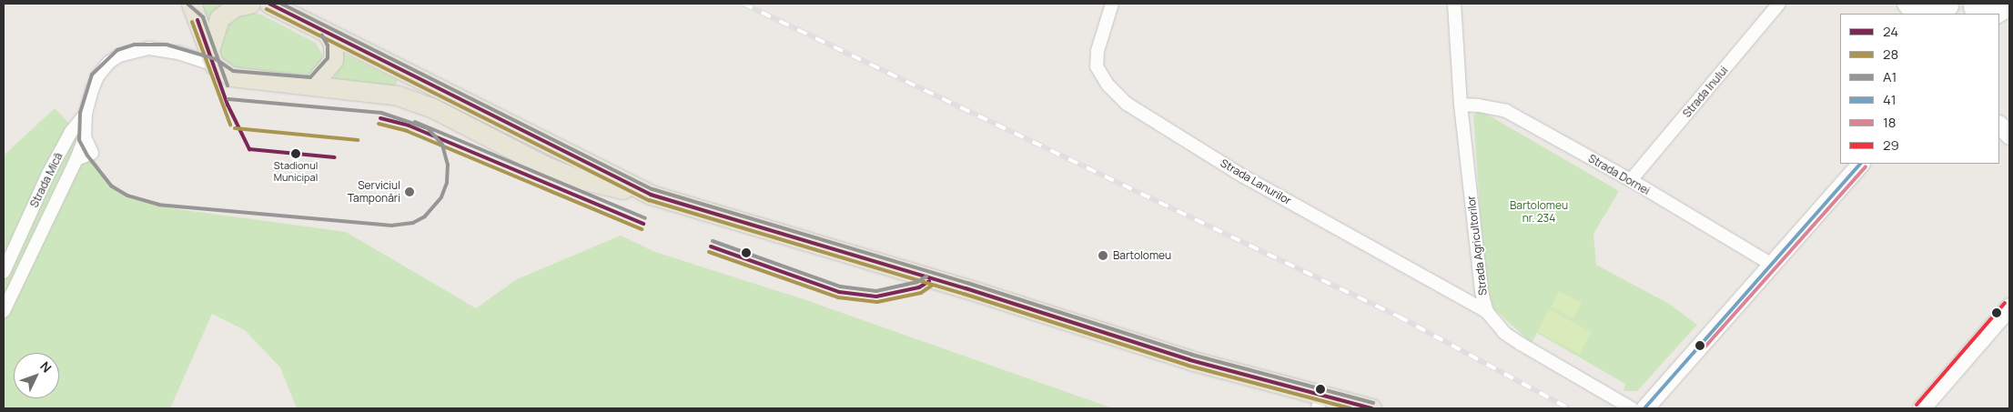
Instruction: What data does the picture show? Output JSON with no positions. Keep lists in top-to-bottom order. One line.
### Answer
{"streets":{"street":["Strada Inului","Strada Dornei","Strada Mică","Strada Lanurilor","Strada Agricultorilor"]},"crossings":[["Strada Inului","Strada Dornei"],["Strada Dornei","Strada Agricultorilor"],["Strada Lanurilor","Strada Agricultorilor"]],"parks":["Bartolomeu nr. 234"],"places":["Stadionul Municipal","Serviciul Tamponări","Bartolomeu"],"lines":["transit line 24","transit line A1","transit line 28","transit line 41","transit line 18","transit line 29"],"legend":["24","28","A1","41","18","29"],"north":"top right"}
